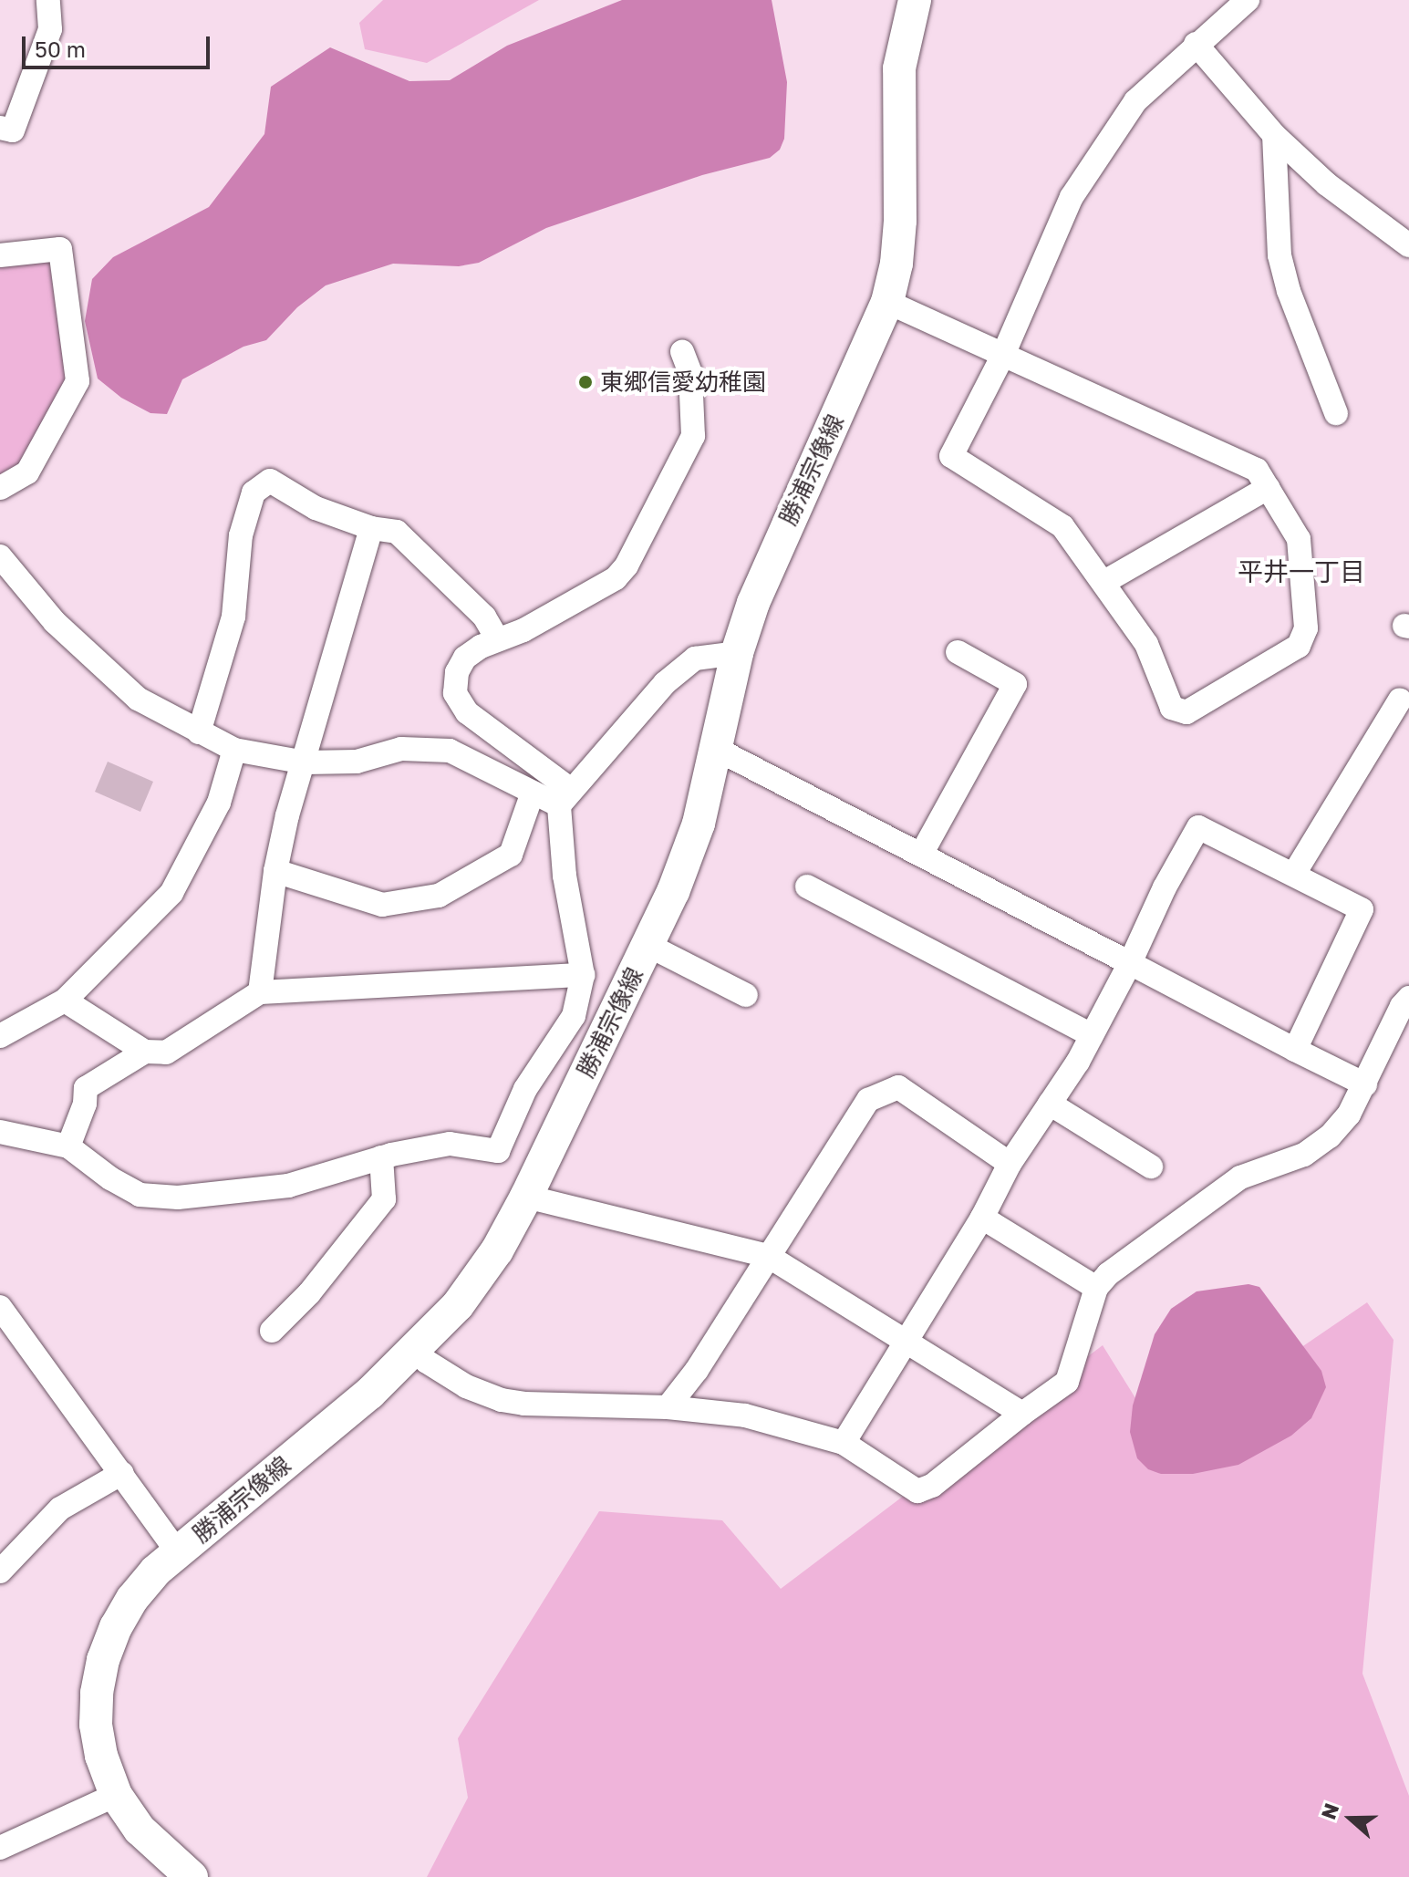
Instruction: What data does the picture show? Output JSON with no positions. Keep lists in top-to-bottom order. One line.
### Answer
{"streets":{"main road":["勝浦宗像線"]},"districts":["平井一丁目"],"places":["東郷信愛幼稚園"],"scale_bar":"50 m","north":"left"}
